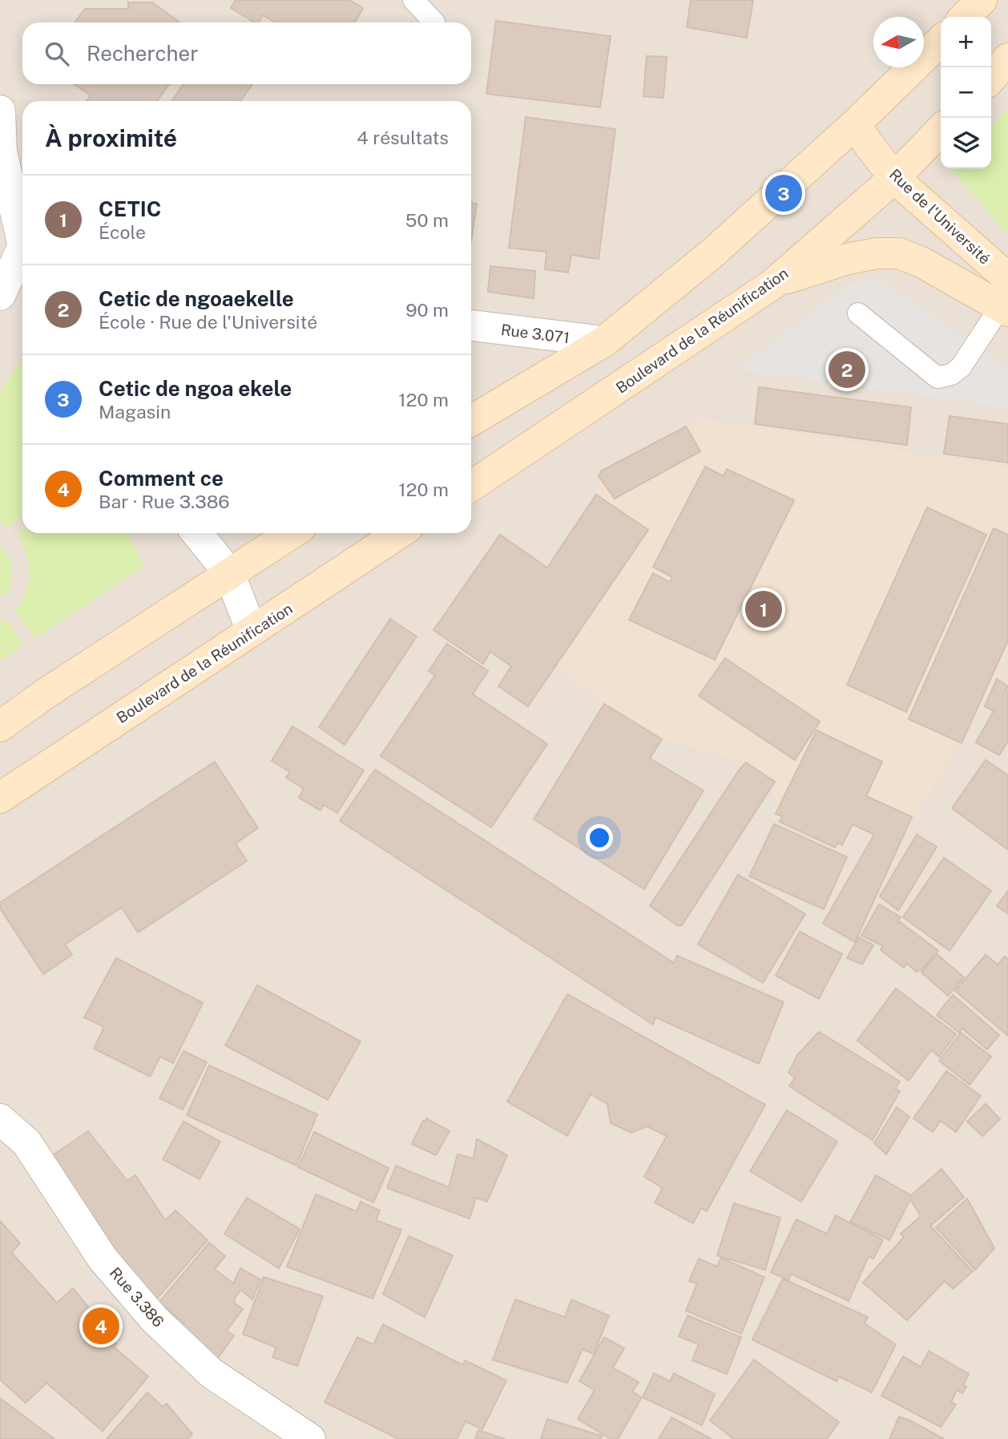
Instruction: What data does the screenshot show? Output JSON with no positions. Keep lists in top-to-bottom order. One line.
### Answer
{"streets":{"main road":["Rue de l'Université","Boulevard de la Réunification"],"street":["Rue 3.071","Rue 3.386"]},"crossings":[["Rue de l'Université","Boulevard de la Réunification"]],"north":"left","page":{"map_buttons":["+","−"],"search":"Rechercher","heading":["À proximité","4 résultats"],"pins":["3","2","1","4"],"list":[{"mark":"1","name":"CETIC","note":"École","value":"50 m"},{"mark":"2","name":"Cetic de ngoaekelle","note":"École · Rue de l'Université","value":"90 m"},{"mark":"3","name":"Cetic de ngoa ekele","note":"Magasin","value":"120 m"},{"mark":"4","name":"Comment ce","note":"Bar · Rue 3.386","value":"120 m"}]}}
